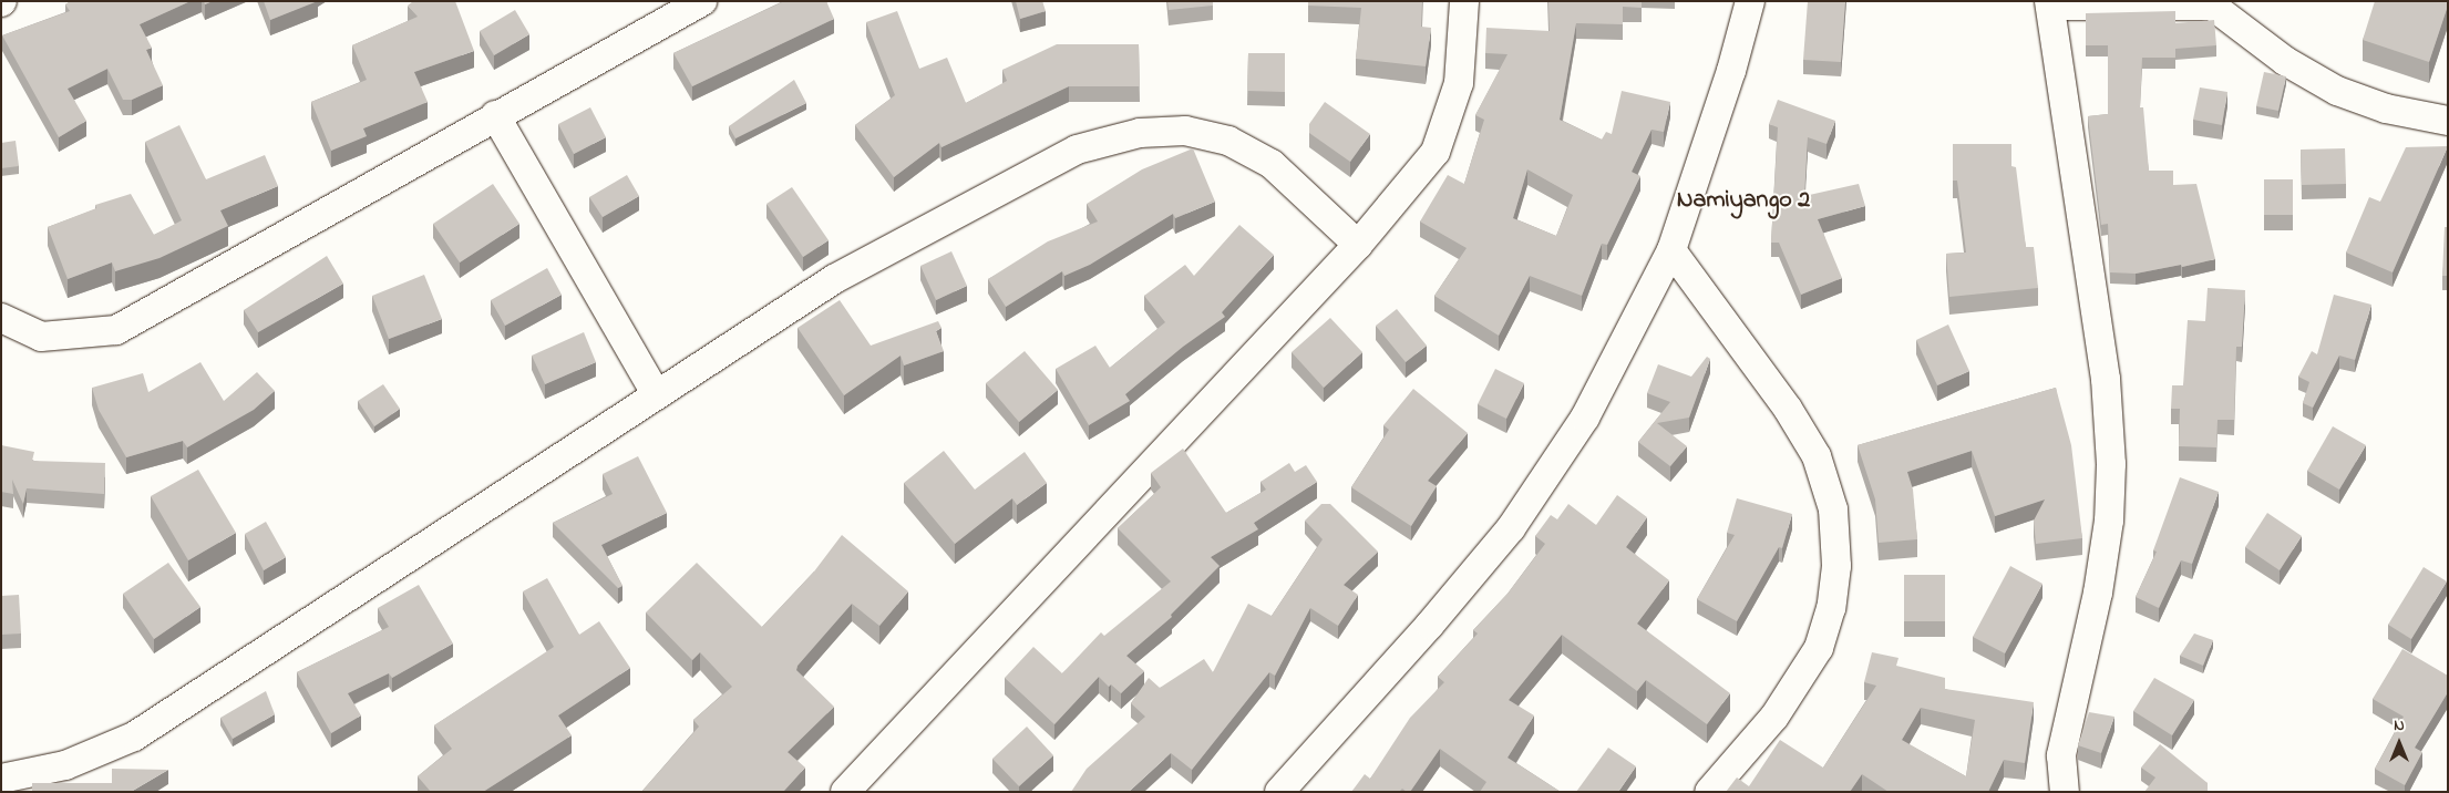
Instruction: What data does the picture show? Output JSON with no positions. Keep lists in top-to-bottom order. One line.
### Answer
{"districts":["Namiyango 2"],"north":"top"}
